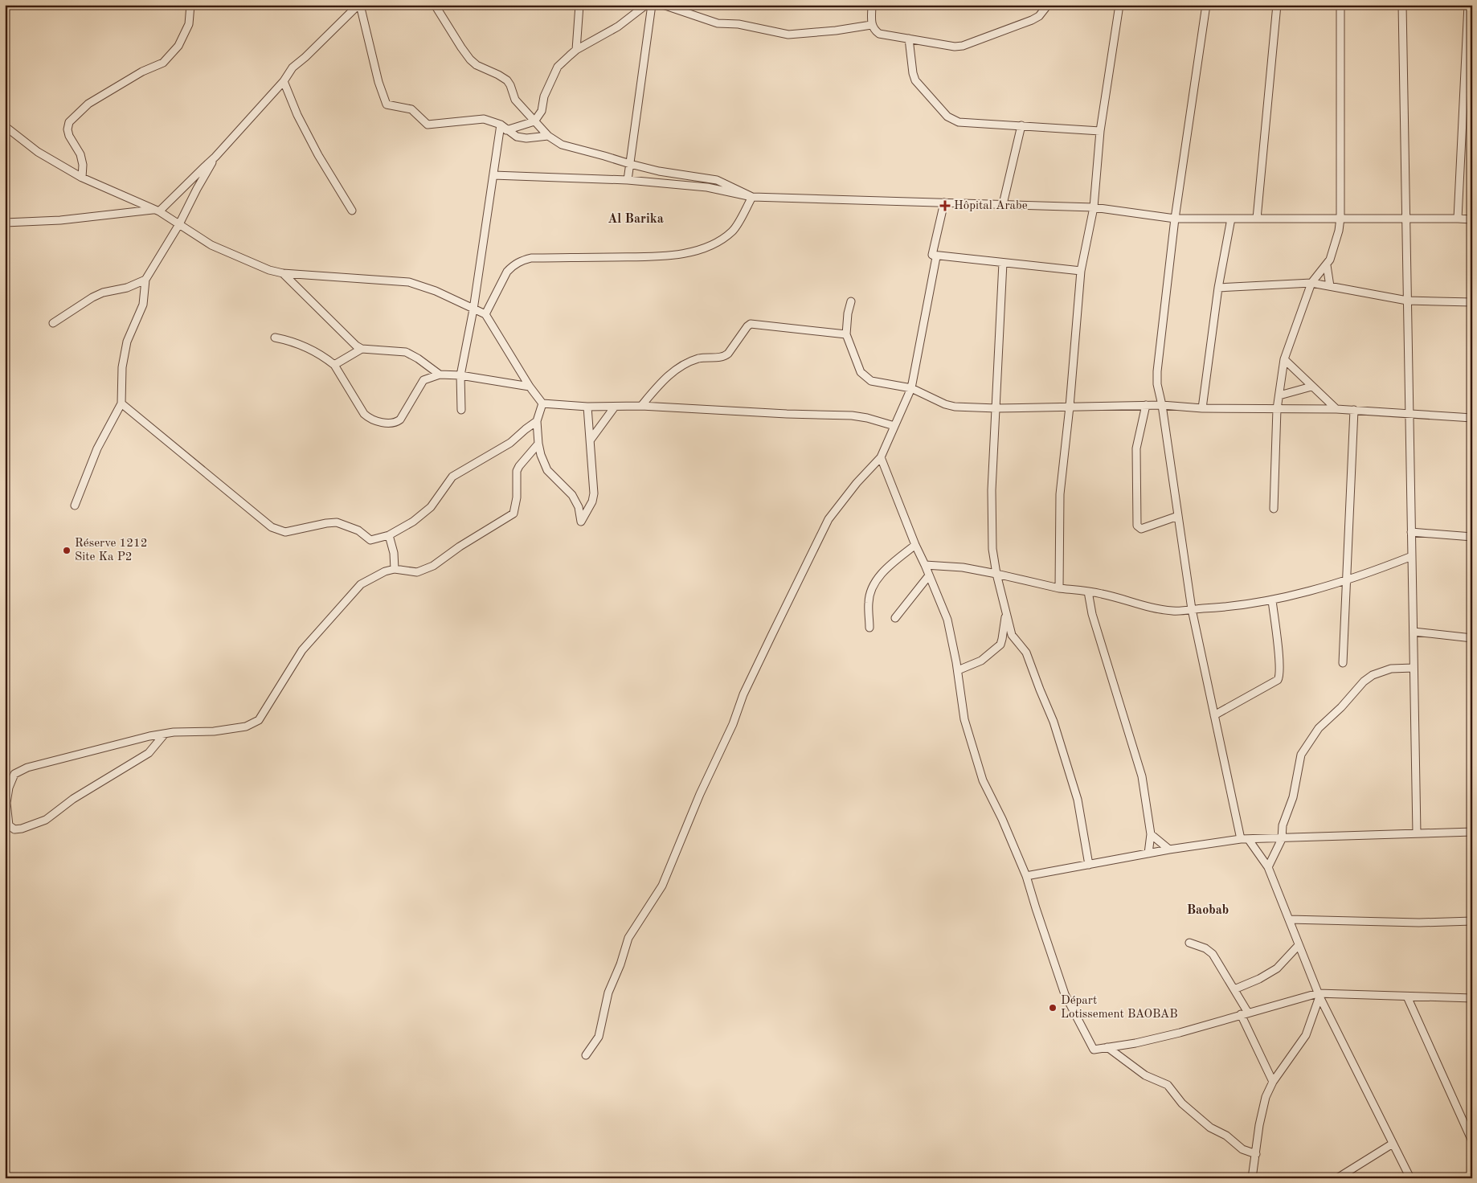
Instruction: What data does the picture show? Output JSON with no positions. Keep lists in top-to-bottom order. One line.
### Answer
{"districts":["Al Barika","Baobab"],"places":{"health":["Hôpital Arabe"],"other":["Réserve 1212 Site Ka P2","Départ Lotissement BAOBAB"]}}
